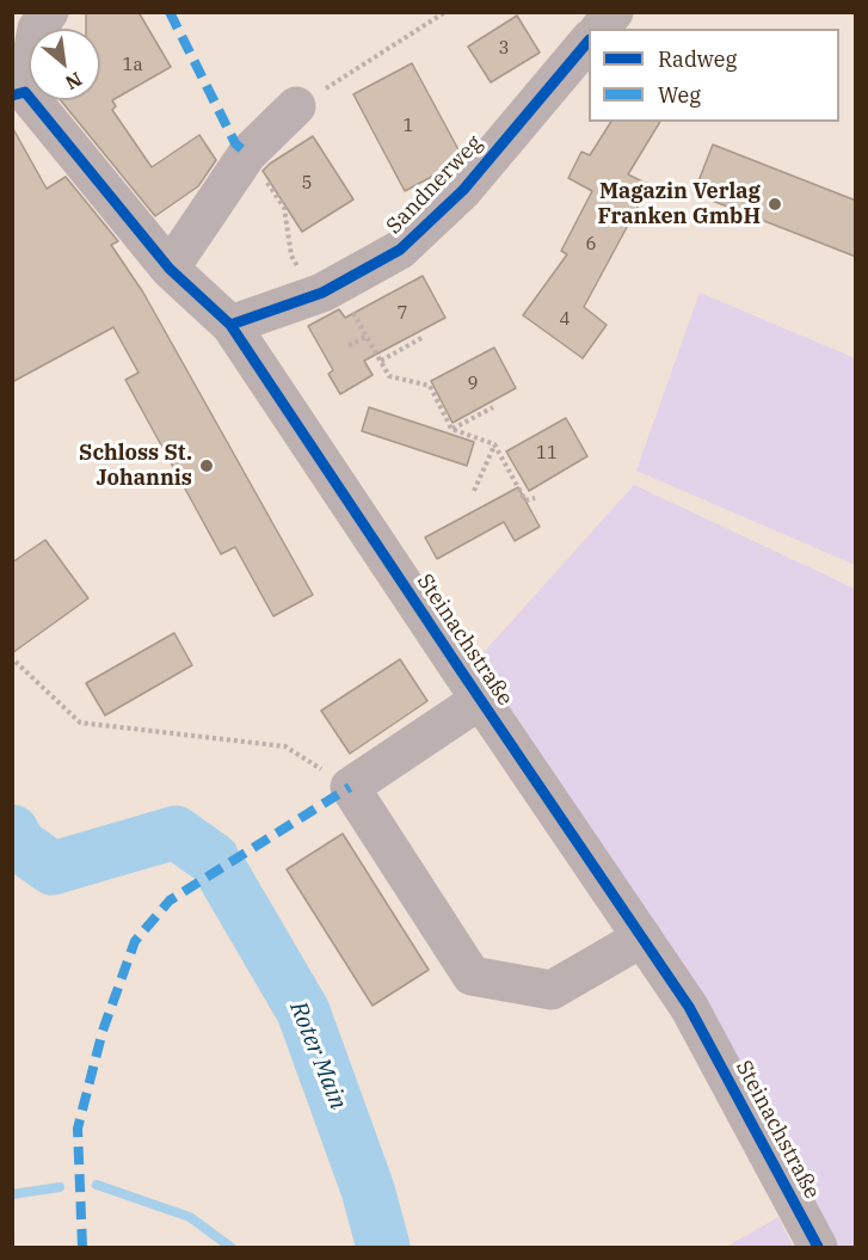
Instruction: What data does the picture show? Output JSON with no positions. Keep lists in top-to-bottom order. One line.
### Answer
{"streets":{"street":["Sandnerweg","Steinachstraße"]},"crossings":[["Sandnerweg","Steinachstraße"]],"water":["Roter Main"],"places":["Magazin Verlag Franken GmbH","Schloss St. Johannis"],"house_numbers":["3","1a","1","5","6","7","4","9","11"],"legend":["Radweg","Weg"],"north":"bottom right"}
